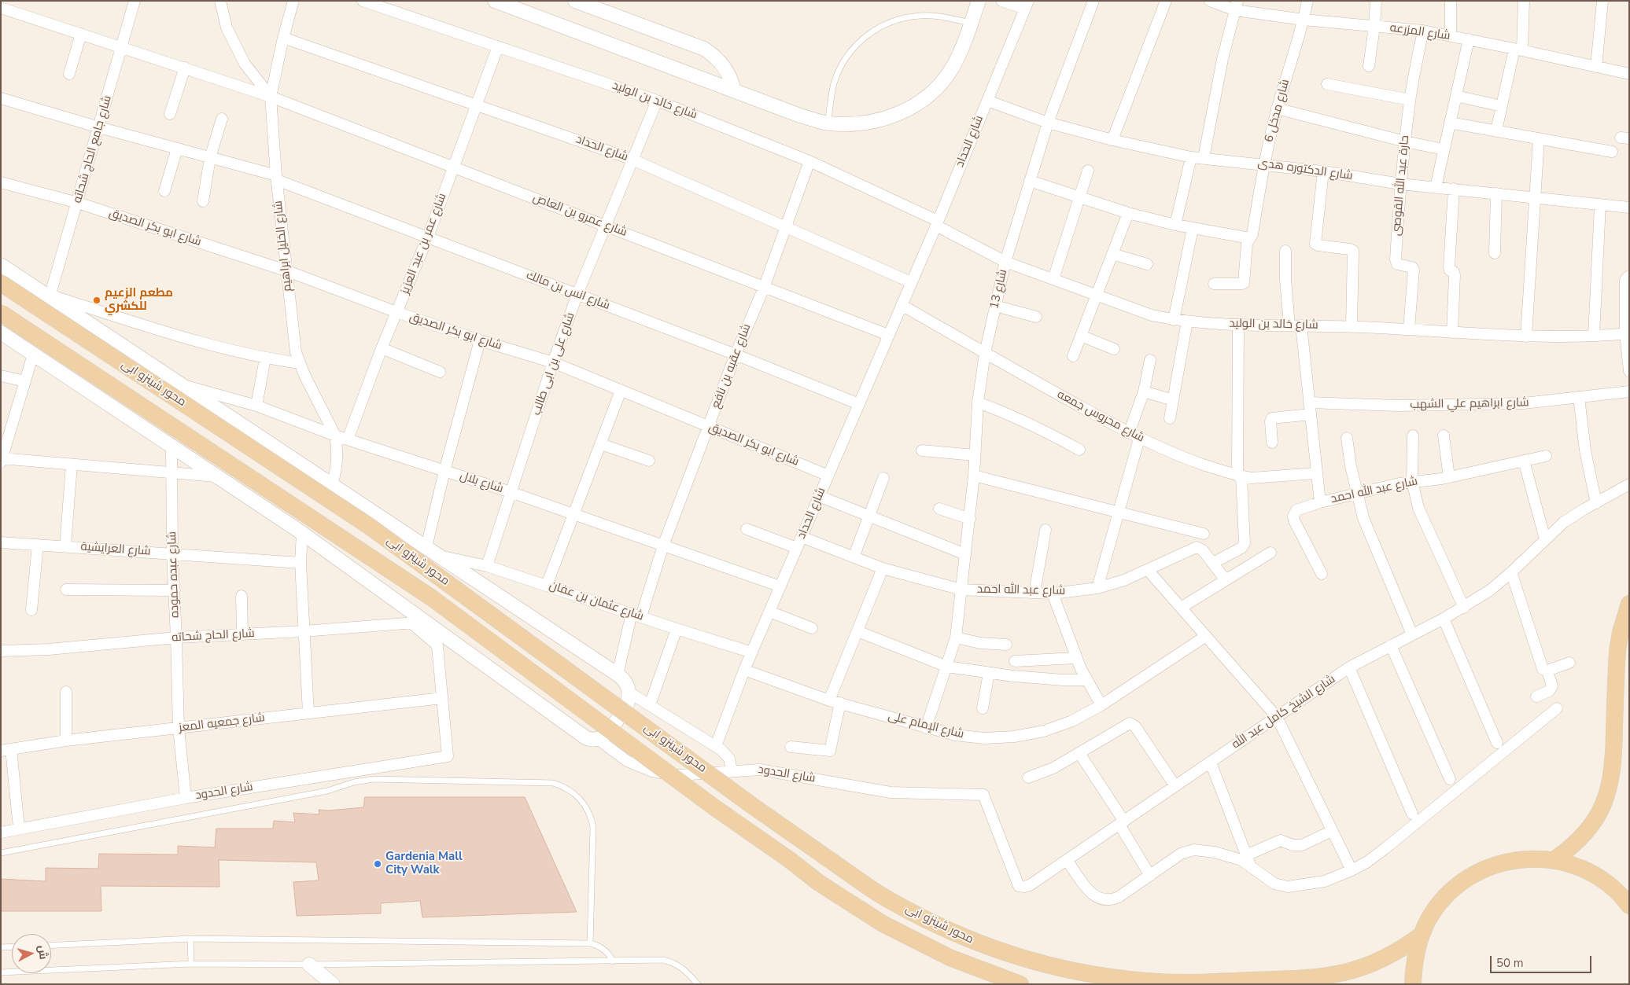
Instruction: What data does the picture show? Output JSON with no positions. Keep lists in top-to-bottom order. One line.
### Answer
{"streets":{"main road":["محور شينزو ابى"],"street":["شارع المزرعه","شارع خالد بن الوليد","شارع مدخل 6","شارع الحداد","شارع جامع الحاج شحاته","شارع الدكتوره هدى","حارة عبد الله القوصى","شارع عمرو بن العاص","شارع ابو بكر الصديق","شارع عمر بن عبد العزيز","شارع الخليل ابراهيم","شارع 13","شارع انس بن مالك","شارع على بن ابى طالب","شارع عقبه بن نافع","شارع ابراهيم علي الشهب","شارع محروس جمعه","شارع بلال","شارع عبد الله احمد","شارع العرايشية","شارع عبده حموده","شارع عثمان بن عفان","شارع الحاج شحاته","شارع الشيخ كامل عبد الله","شارع جمعيه المعز","شارع الإمام على","شارع الحدود"]},"crossings":[["شارع المزرعه","شارع مدخل 6"],["شارع المزرعه","حارة عبد الله القوصى"],["شارع خالد بن الوليد","شارع الحداد"],["شارع خالد بن الوليد","حارة عبد الله القوصى"],["شارع خالد بن الوليد","شارع عمر بن عبد العزيز"],["شارع خالد بن الوليد","شارع 13"],["شارع خالد بن الوليد","شارع على بن ابى طالب"],["شارع خالد بن الوليد","شارع عقبه بن نافع"],["شارع مدخل 6","شارع الدكتوره هدى"],["شارع الحداد","شارع الدكتوره هدى"],["شارع الحداد","شارع عمرو بن العاص"],["شارع الحداد","شارع ابو بكر الصديق"],["شارع الحداد","شارع عمر بن عبد العزيز"],["شارع الحداد","شارع الخليل ابراهيم"],["شارع الحداد","شارع انس بن مالك"],["شارع الحداد","شارع على بن ابى طالب"],["شارع الحداد","شارع عقبه بن نافع"],["شارع الحداد","شارع محروس جمعه"],["شارع الحداد","شارع بلال"],["شارع الحداد","شارع عبد الله احمد"],["شارع الحداد","شارع عثمان بن عفان"],["شارع الحداد","شارع الإمام على"],["شارع جامع الحاج شحاته","شارع عمرو بن العاص"],["شارع جامع الحاج شحاته","شارع ابو بكر الصديق"],["شارع جامع الحاج شحاته","شارع انس بن مالك"],["شارع الدكتوره هدى","حارة عبد الله القوصى"],["شارع الدكتوره هدى","شارع 13"],["شارع عمرو بن العاص","شارع عمر بن عبد العزيز"],["شارع عمرو بن العاص","شارع الخليل ابراهيم"],["شارع عمرو بن العاص","شارع على بن ابى طالب"],["شارع عمرو بن العاص","شارع عقبه بن نافع"],["شارع ابو بكر الصديق","شارع عمر بن عبد العزيز"],["شارع ابو بكر الصديق","شارع الخليل ابراهيم"],["شارع ابو بكر الصديق","شارع على بن ابى طالب"],["شارع ابو بكر الصديق","شارع عقبه بن نافع"],["شارع عمر بن عبد العزيز","شارع انس بن مالك"],["شارع عمر بن عبد العزيز","شارع بلال"],["شارع الخليل ابراهيم","شارع انس بن مالك"],["شارع الخليل ابراهيم","شارع بلال"],["شارع 13","شارع محروس جمعه"],["شارع 13","شارع عبد الله احمد"],["شارع 13","شارع الإمام على"],["شارع انس بن مالك","شارع على بن ابى طالب"],["شارع انس بن مالك","شارع عقبه بن نافع"],["شارع على بن ابى طالب","شارع بلال"],["شارع على بن ابى طالب","شارع عثمان بن عفان"],["شارع عقبه بن نافع","شارع بلال"],["شارع عقبه بن نافع","شارع عثمان بن عفان"],["شارع العرايشية","شارع عبده حموده"],["شارع عبده حموده","شارع الحاج شحاته"],["شارع عبده حموده","شارع جمعيه المعز"],["شارع عبده حموده","شارع الحدود"],["شارع الشيخ كامل عبد الله","شارع الحدود"],["شارع جمعيه المعز","شارع الحدود"]],"places":["مطعم الزعيم للكشري","Gardenia Mall City Walk"],"scale_bar":"50 m","north":"right"}
